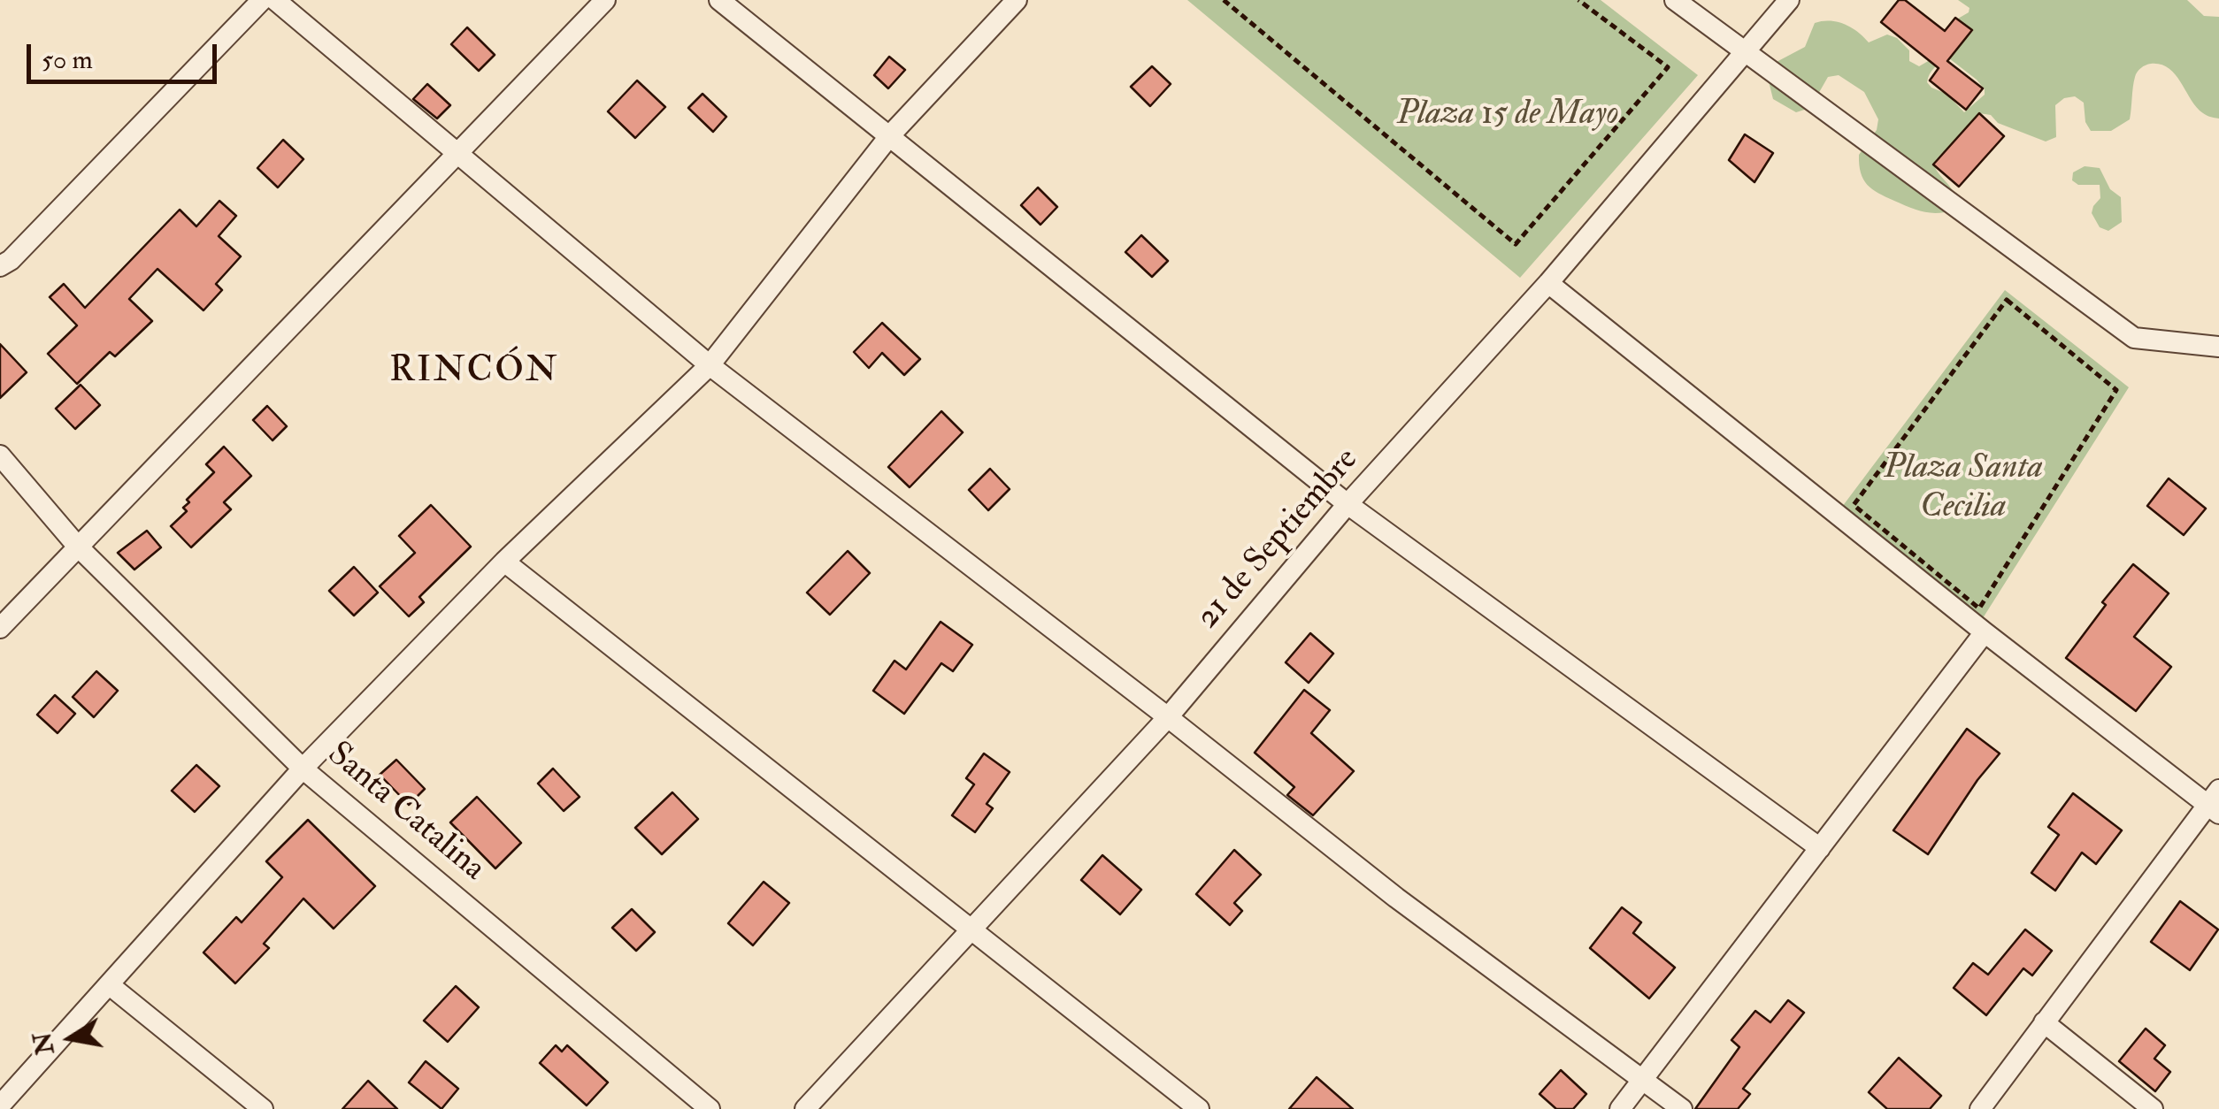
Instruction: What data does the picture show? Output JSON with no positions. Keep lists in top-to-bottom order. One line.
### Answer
{"streets":{"street":["21 de Septiembre","Santa Catalina"]},"districts":["RINCÓN"],"parks":["Plaza 15 de Mayo","Plaza Santa Cecilia"],"scale_bar":"50 m","north":"left"}
